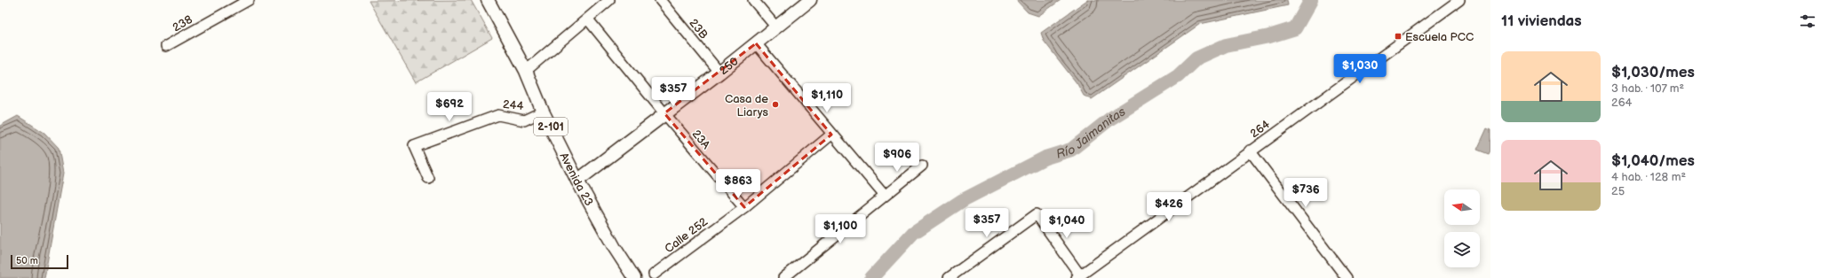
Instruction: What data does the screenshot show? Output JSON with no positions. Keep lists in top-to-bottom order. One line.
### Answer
{"streets":{"main road":["250","2-101","Avenida 23"],"street":["238","23B","244","264","23A","Calle 252"]},"crossings":[["23B","250"],["250","23A"],["250","Avenida 23"],["244","Avenida 23"],["23A","Calle 252"]],"water":["Río Jaimanitas"],"places":{"transit":["Escuela PCC"],"other":["Casa de Liarys"]},"scale_bar":"50 m","north":"left","page":{"heading":"11 viviendas","list":[{"name":"$1,030/mes","note":"3 hab. · 107 m² · 264"},{"name":"$1,040/mes","note":"4 hab. · 128 m² · 25"}],"price":["$1,030","$357","$1,110","$692","$906","$863","$736","$426","$357","$1,040","$1,100"],"scale":"50 m"}}
